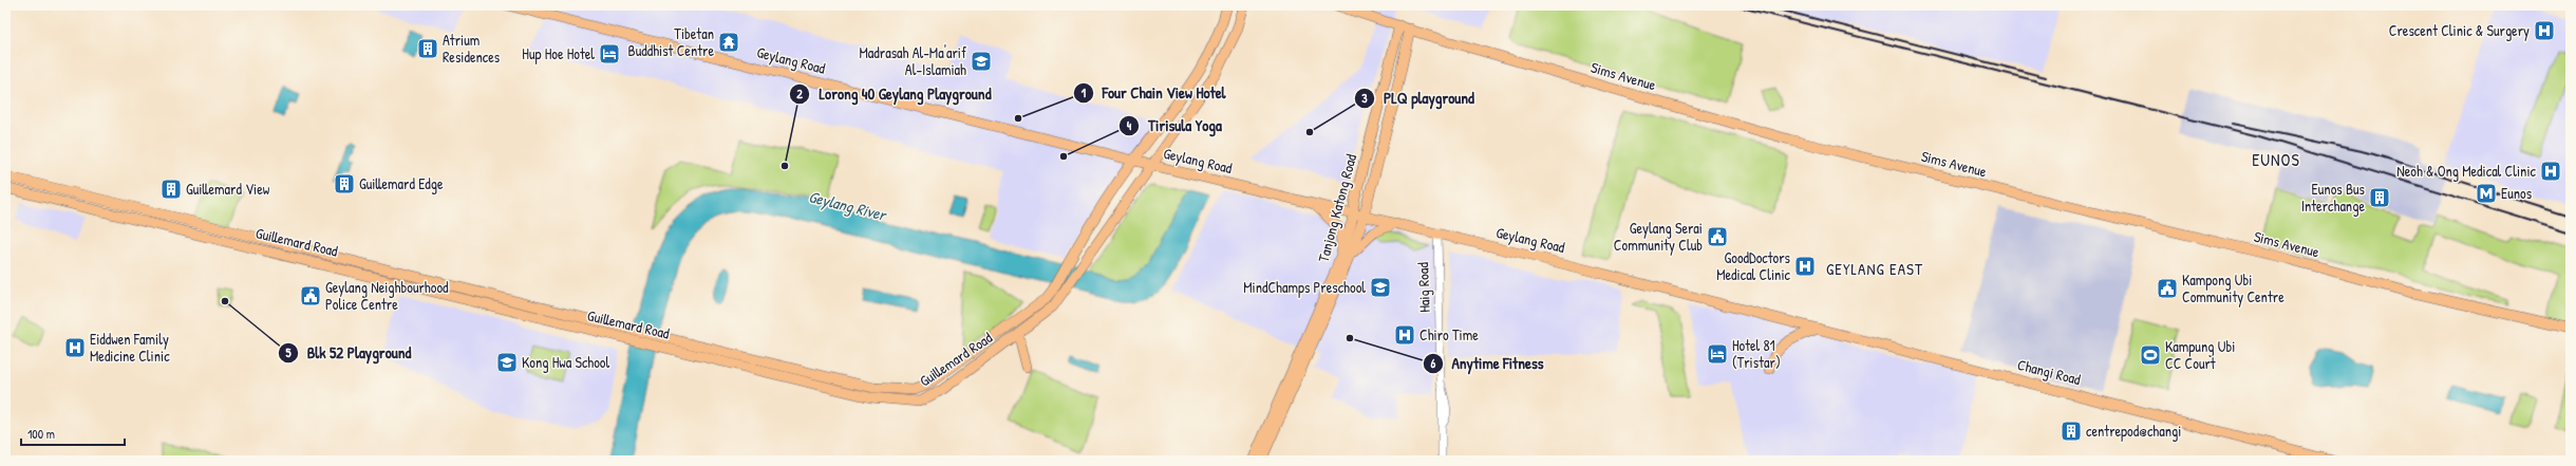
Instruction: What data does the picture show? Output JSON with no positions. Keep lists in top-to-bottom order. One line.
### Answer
{"streets":{"main road":["Geylang Road","Sims Avenue","Tanjong Katong Road","Guillemard Road","Changi Road"],"street":["Haig Road"]},"crossings":[["Geylang Road","Tanjong Katong Road"],["Geylang Road","Guillemard Road"],["Geylang Road","Haig Road"],["Geylang Road","Changi Road"],["Sims Avenue","Tanjong Katong Road"]],"districts":["EUNOS","GEYLANG EAST"],"water":["Geylang River"],"places":{"hospital":["Crescent Clinic & Surgery","Neoh & Ong Medical Clinic","GoodDoctors Medical Clinic","Chiro Time","Eiddwen Family Medicine Clinic"],"temple":["Tibetan Buddhist Centre"],"building":["Atrium Residences","Guillemard Edge","Guillemard View","Eunos Bus Interchange","centrepod@changi"],"hotel":["Hup Hoe Hotel","Hotel 81 (Tristar)"],"school or university":["Madrasah Al-Ma'arif Al-Islamiah","MindChamps Preschool","Kong Hwa School"],"other":["Four Chain View Hotel","PLQ playground","Tirisula Yoga","Lorong 40 Geylang Playground","Blk 52 Playground","Anytime Fitness"],"metro station":["Eunos"],"public building":["Geylang Serai Community Club","Kampong Ubi Community Centre","Geylang Neighbourhood Police Centre"],"sports":["Kampung Ubi CC Court"]},"scale_bar":"100 m"}
